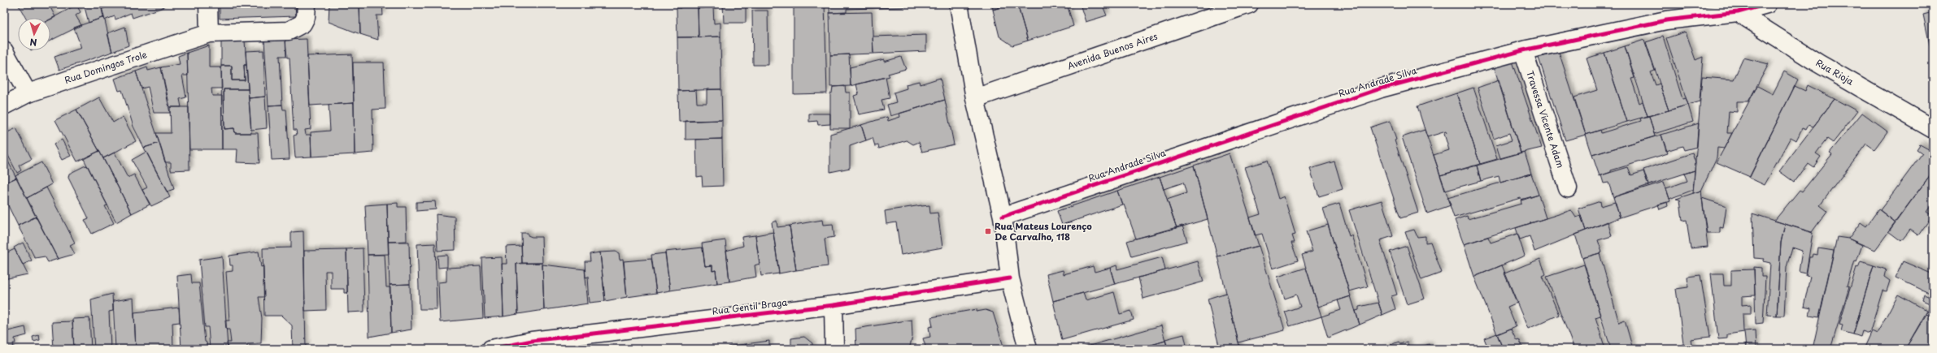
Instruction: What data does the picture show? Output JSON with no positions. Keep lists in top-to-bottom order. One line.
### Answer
{"streets":{"street":["Avenida Buenos Aires","Rua Domingos Trole","Rua Rioja","Rua Andrade Silva","Travessa Vicente Adam","Rua Gentil Braga"]},"crossings":[["Rua Rioja","Rua Andrade Silva"],["Rua Andrade Silva","Travessa Vicente Adam"]],"places":{"transit":["Rua Mateus Lourenço De Carvalho, 118"]},"north":"bottom"}
